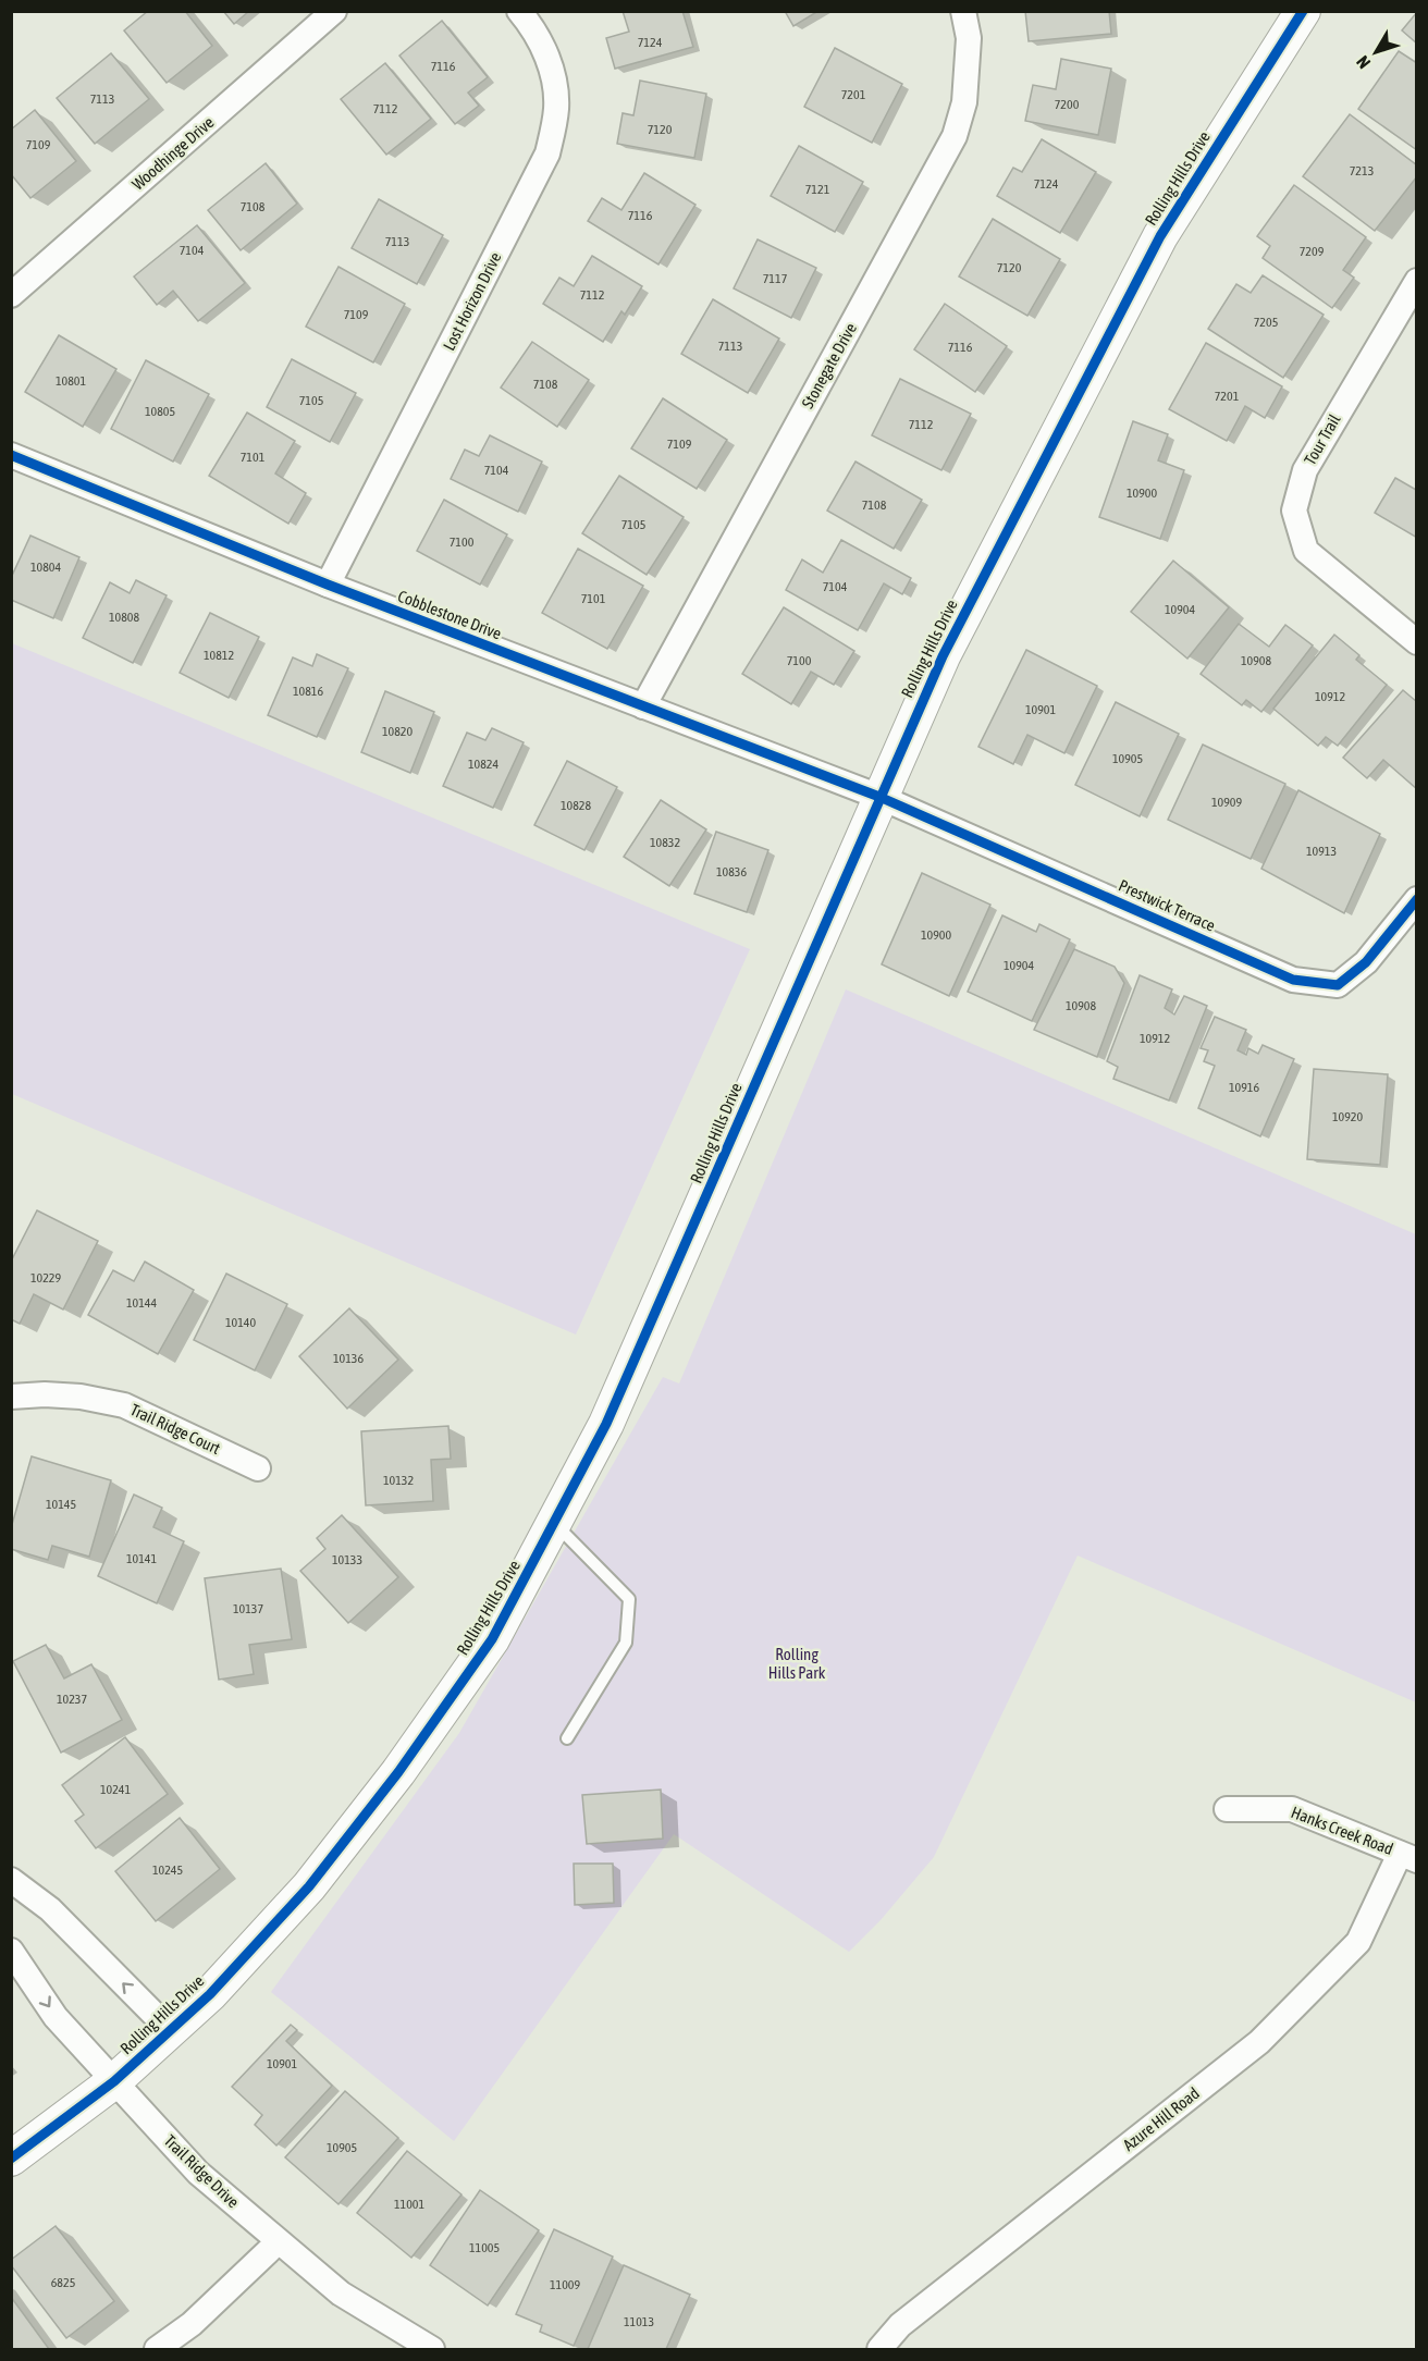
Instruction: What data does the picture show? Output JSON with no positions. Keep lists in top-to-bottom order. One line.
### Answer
{"streets":{"street":["Woodhinge Drive","Rolling Hills Drive","Lost Horizon Drive","Stonegate Drive","Tour Trail","Cobblestone Drive","Prestwick Terrace","Trail Ridge Court","Hanks Creek Road","Azure Hill Road","Trail Ridge Drive"]},"crossings":[["Rolling Hills Drive","Cobblestone Drive"],["Rolling Hills Drive","Prestwick Terrace"],["Rolling Hills Drive","Trail Ridge Drive"],["Lost Horizon Drive","Cobblestone Drive"],["Stonegate Drive","Cobblestone Drive"],["Cobblestone Drive","Prestwick Terrace"],["Hanks Creek Road","Azure Hill Road"]],"parks":["Rolling Hills Park"],"house_numbers":["7124","7116","7201","7113","7200","7112","7120","7109","7213","7124","7121","7108","7116","7113","7104","7209","7120","7117","7112","7109","7205","7113","7116","10801","7108","7201","7105","10805","7112","7109","7101","7104","10900","7108","7105","7100","10804","7104","7101","10904","10808","10812","7100","10908","10816","10912","10901","10820","10905","10824","10909","10828","10832","10913","10836","10900","10904","10908","10912","10916","10920","10229","10144","10140","10136","10132","10145","10141","10133","10137","10237","10241","10245","10901","10905","11001","11005","6825","11009","11013"],"north":"bottom left"}
